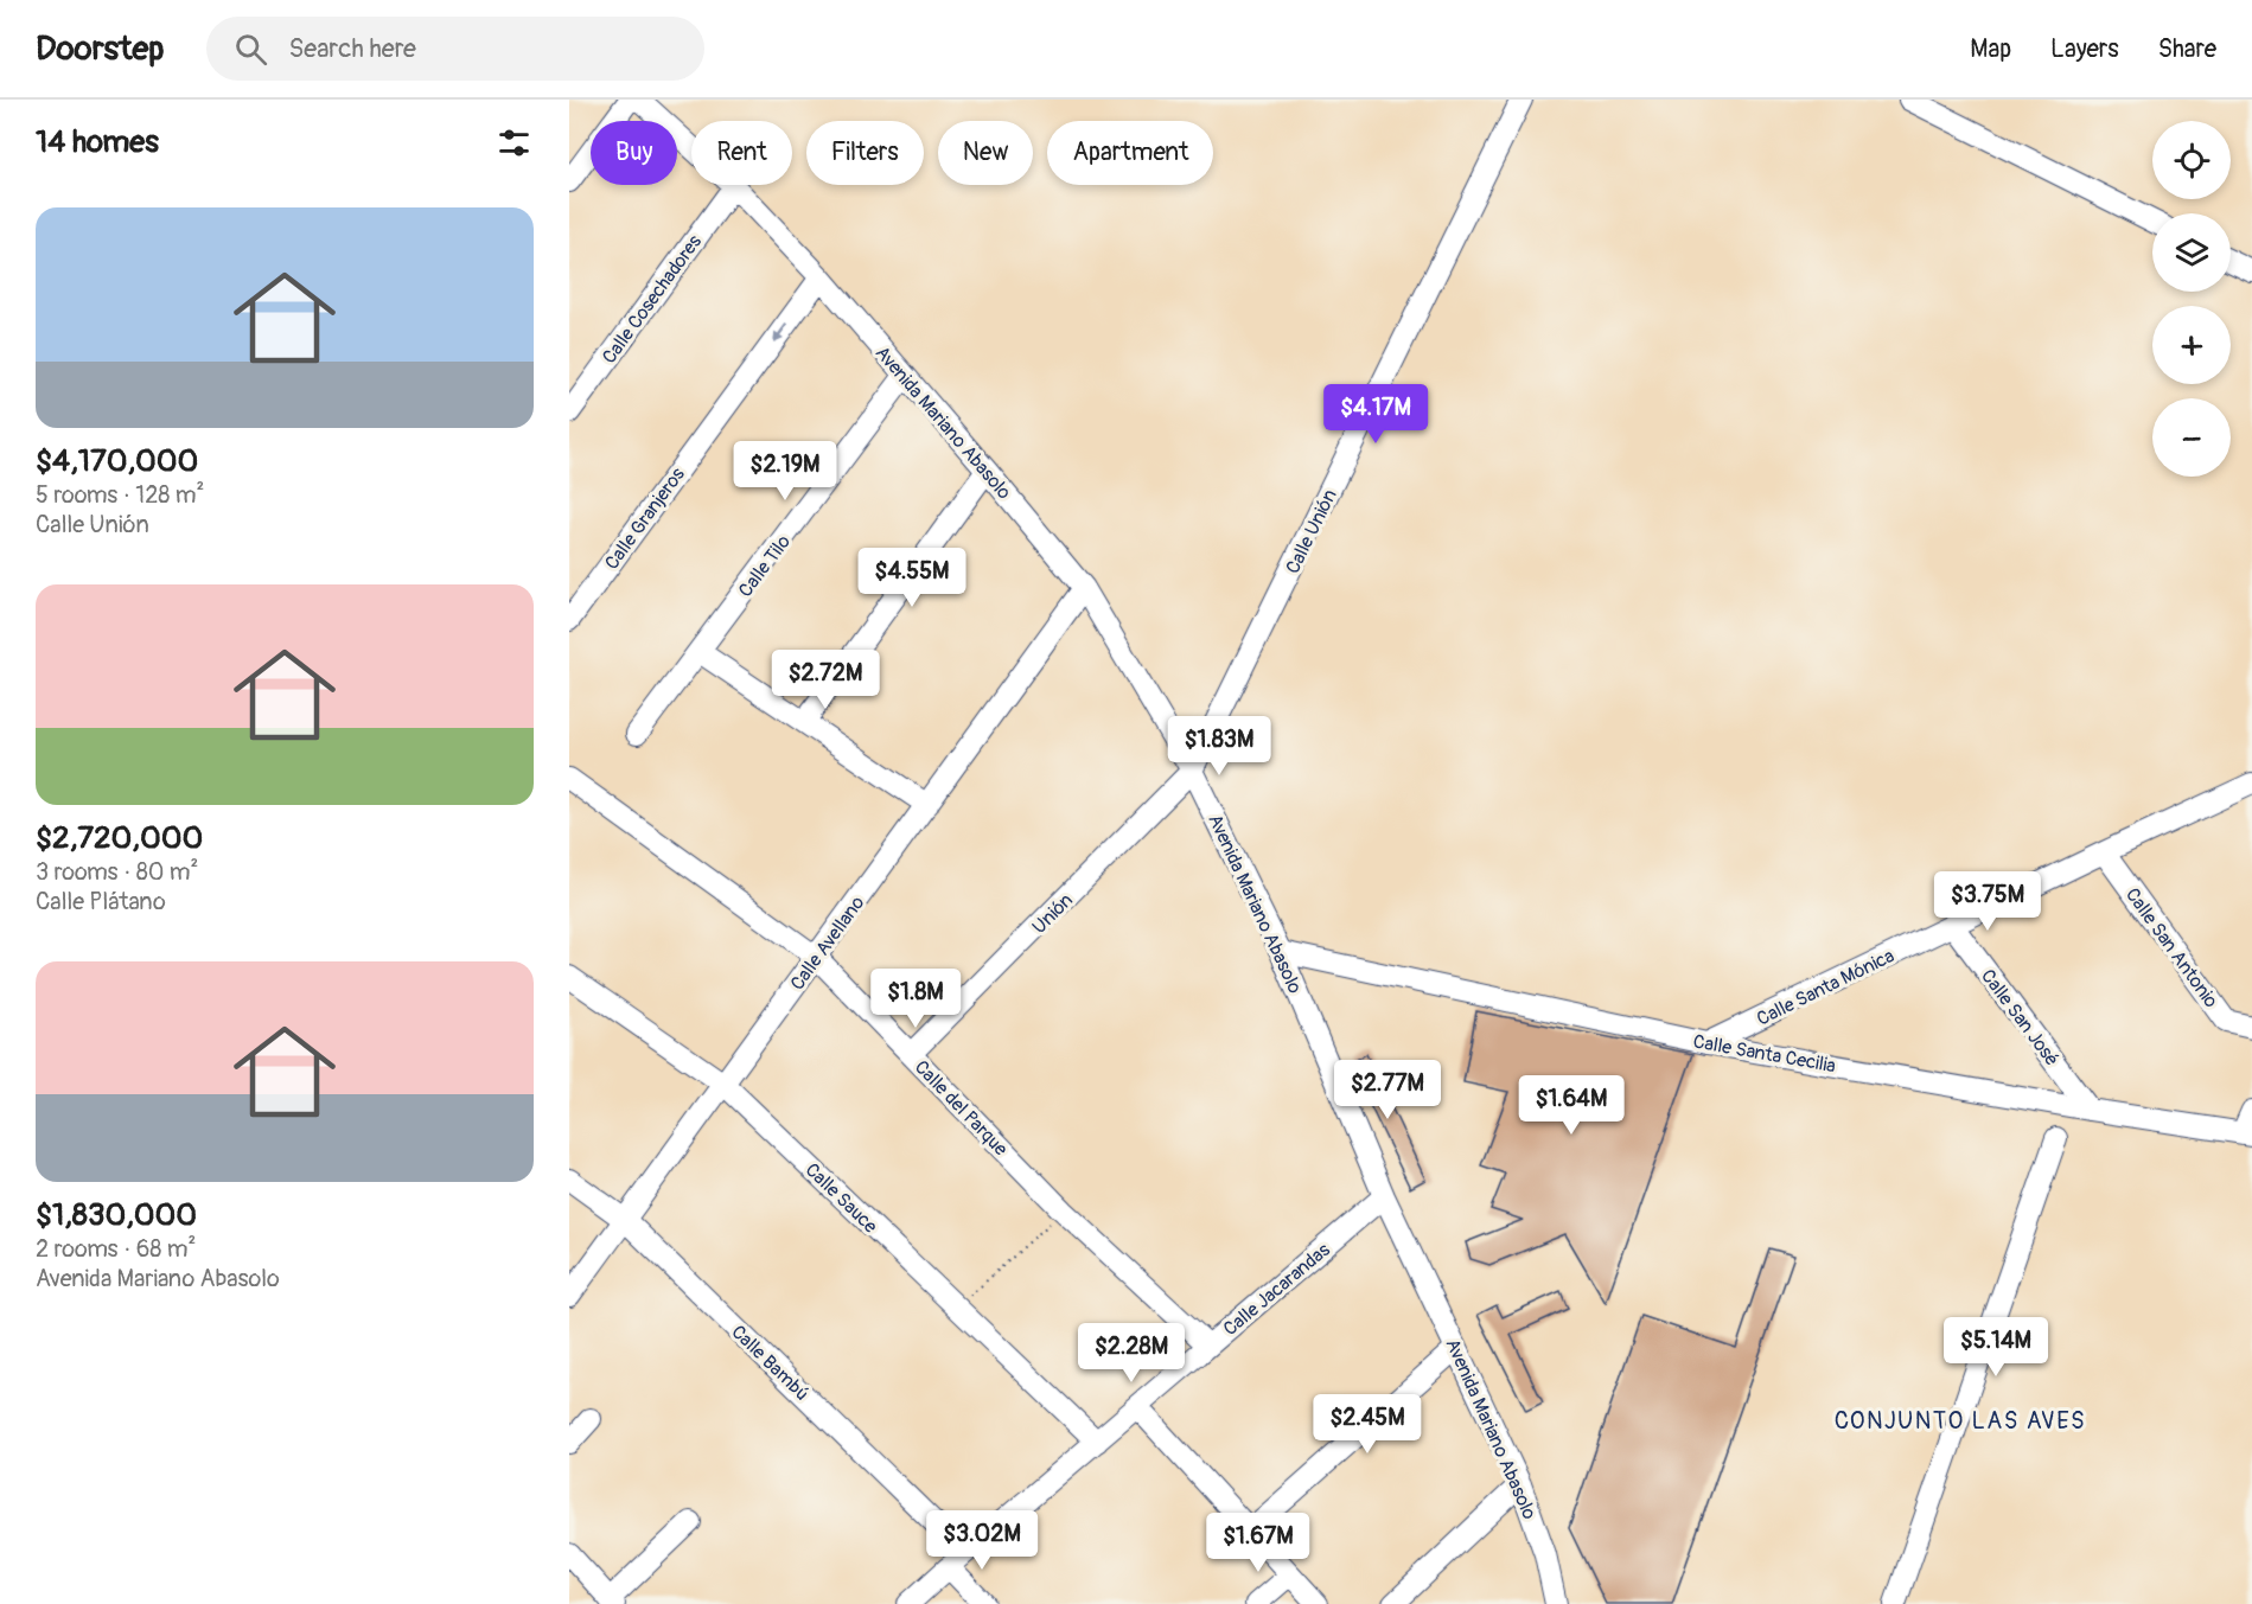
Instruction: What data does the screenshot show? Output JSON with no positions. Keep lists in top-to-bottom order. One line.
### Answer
{"streets":{"street":["Calle Cosechadores","Avenida Mariano Abasolo","Calle Granjeros","Calle Unión","Calle Tilo","Unión","Calle Avellano","Calle San Antonio","Calle Santa Mónica","Calle San José","Calle Santa Cecilia","Calle del Parque","Calle Sauce","Calle Jacarandas","Calle Bambú"]},"crossings":[["Calle Cosechadores","Avenida Mariano Abasolo"],["Avenida Mariano Abasolo","Calle Granjeros"],["Avenida Mariano Abasolo","Calle Unión"],["Avenida Mariano Abasolo","Calle Tilo"],["Avenida Mariano Abasolo","Unión"],["Avenida Mariano Abasolo","Calle Avellano"],["Avenida Mariano Abasolo","Calle Santa Cecilia"],["Avenida Mariano Abasolo","Calle Jacarandas"],["Calle Unión","Unión"],["Unión","Calle del Parque"],["Calle Avellano","Calle del Parque"],["Calle Avellano","Calle Sauce"],["Calle Avellano","Calle Bambú"],["Calle San Antonio","Calle Santa Mónica"],["Calle Santa Mónica","Calle San José"],["Calle Santa Mónica","Calle Santa Cecilia"],["Calle San José","Calle Santa Cecilia"],["Calle del Parque","Calle Jacarandas"],["Calle Sauce","Calle Jacarandas"],["Calle Jacarandas","Calle Bambú"]],"one_way":["Calle Granjeros"],"districts":["CONJUNTO LAS AVES"],"page":{"header":"Doorstep","search":"Search here","nav":["Map","Layers","Share"],"heading":"14 homes","map_buttons":["+","−"],"chip":["Buy","Rent","Filters","New","Apartment"],"list":[{"name":"$4,170,000","note":"5 rooms · 128 m² · Calle Unión"},{"name":"$2,720,000","note":"3 rooms · 80 m² · Calle Plátano"},{"name":"$1,830,000","note":"2 rooms · 68 m² · Avenida Mariano Abasolo"}],"price":["$4.17M","$2.19M","$4.55M","$2.72M","$1.83M","$3.75M","$1.8M","$2.77M","$1.64M","$5.14M","$2.28M","$2.45M","$3.02M","$1.67M"]}}
